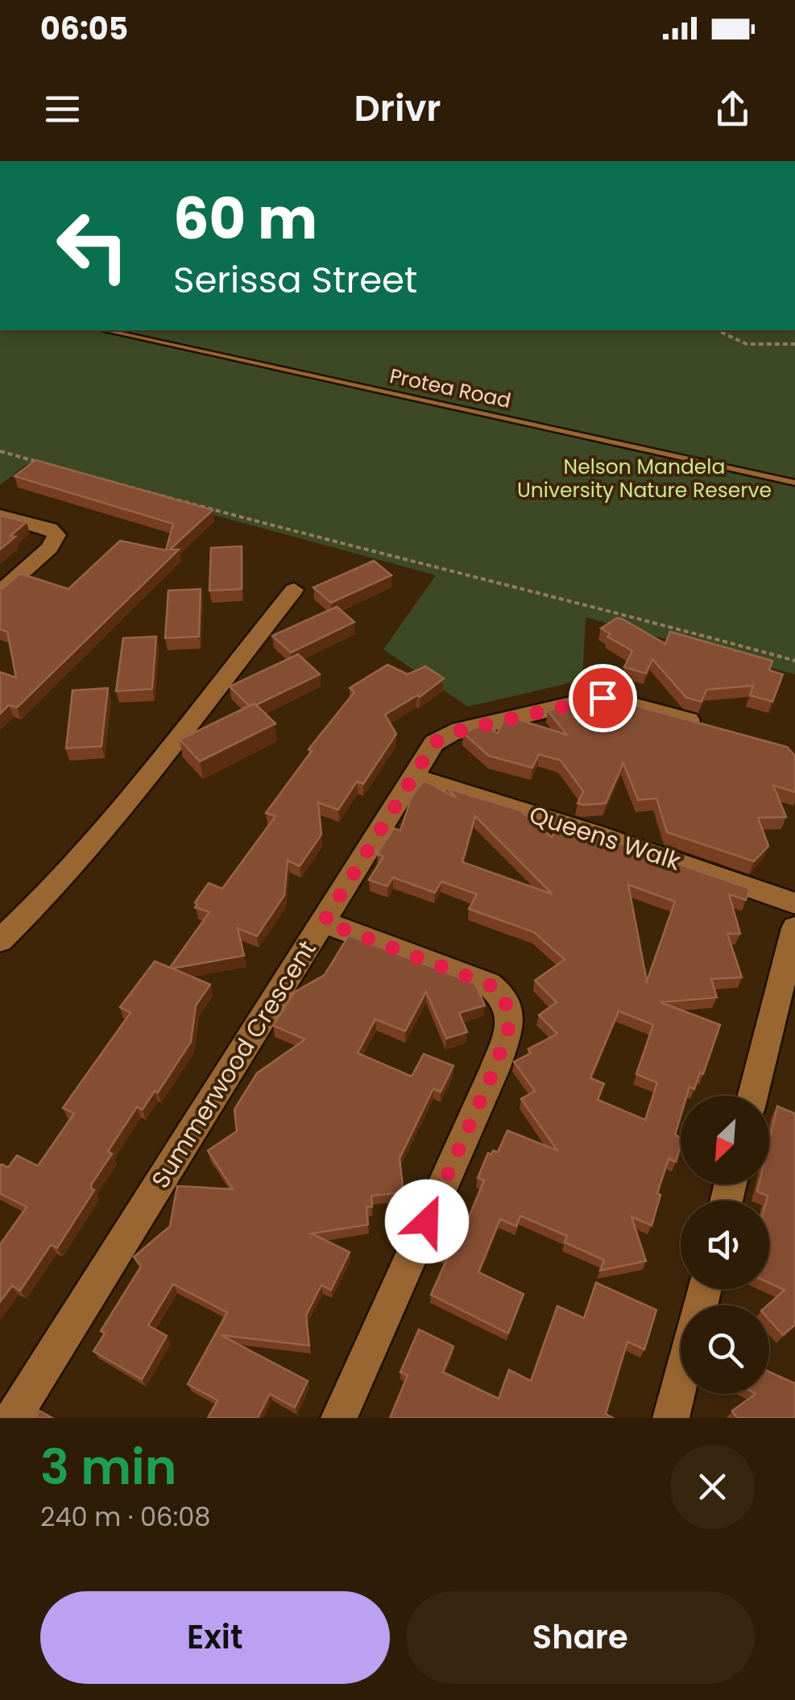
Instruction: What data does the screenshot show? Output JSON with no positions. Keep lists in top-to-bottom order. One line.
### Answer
{"streets":{"street":["Queens Walk","Summerwood Crescent"],"lane":["Protea Road"]},"crossings":[["Queens Walk","Summerwood Crescent"]],"parks":["Nelson Mandela University Nature Reserve"],"north":"bottom left","page":{"status":"06:05","header":"Drivr","turn":["60 m","Serissa Street"],"heading":["3 min","240 m · 06:08"],"buttons":["Exit","Share"]}}
